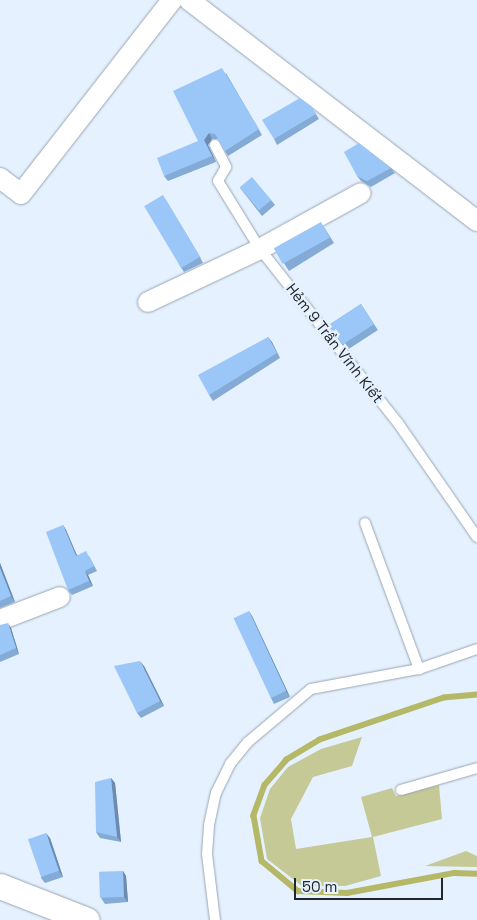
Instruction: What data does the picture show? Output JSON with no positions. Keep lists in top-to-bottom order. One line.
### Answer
{"streets":{"lane":["Hẻm 9 Trần Vĩnh Kiết"]},"scale_bar":"50 m"}
